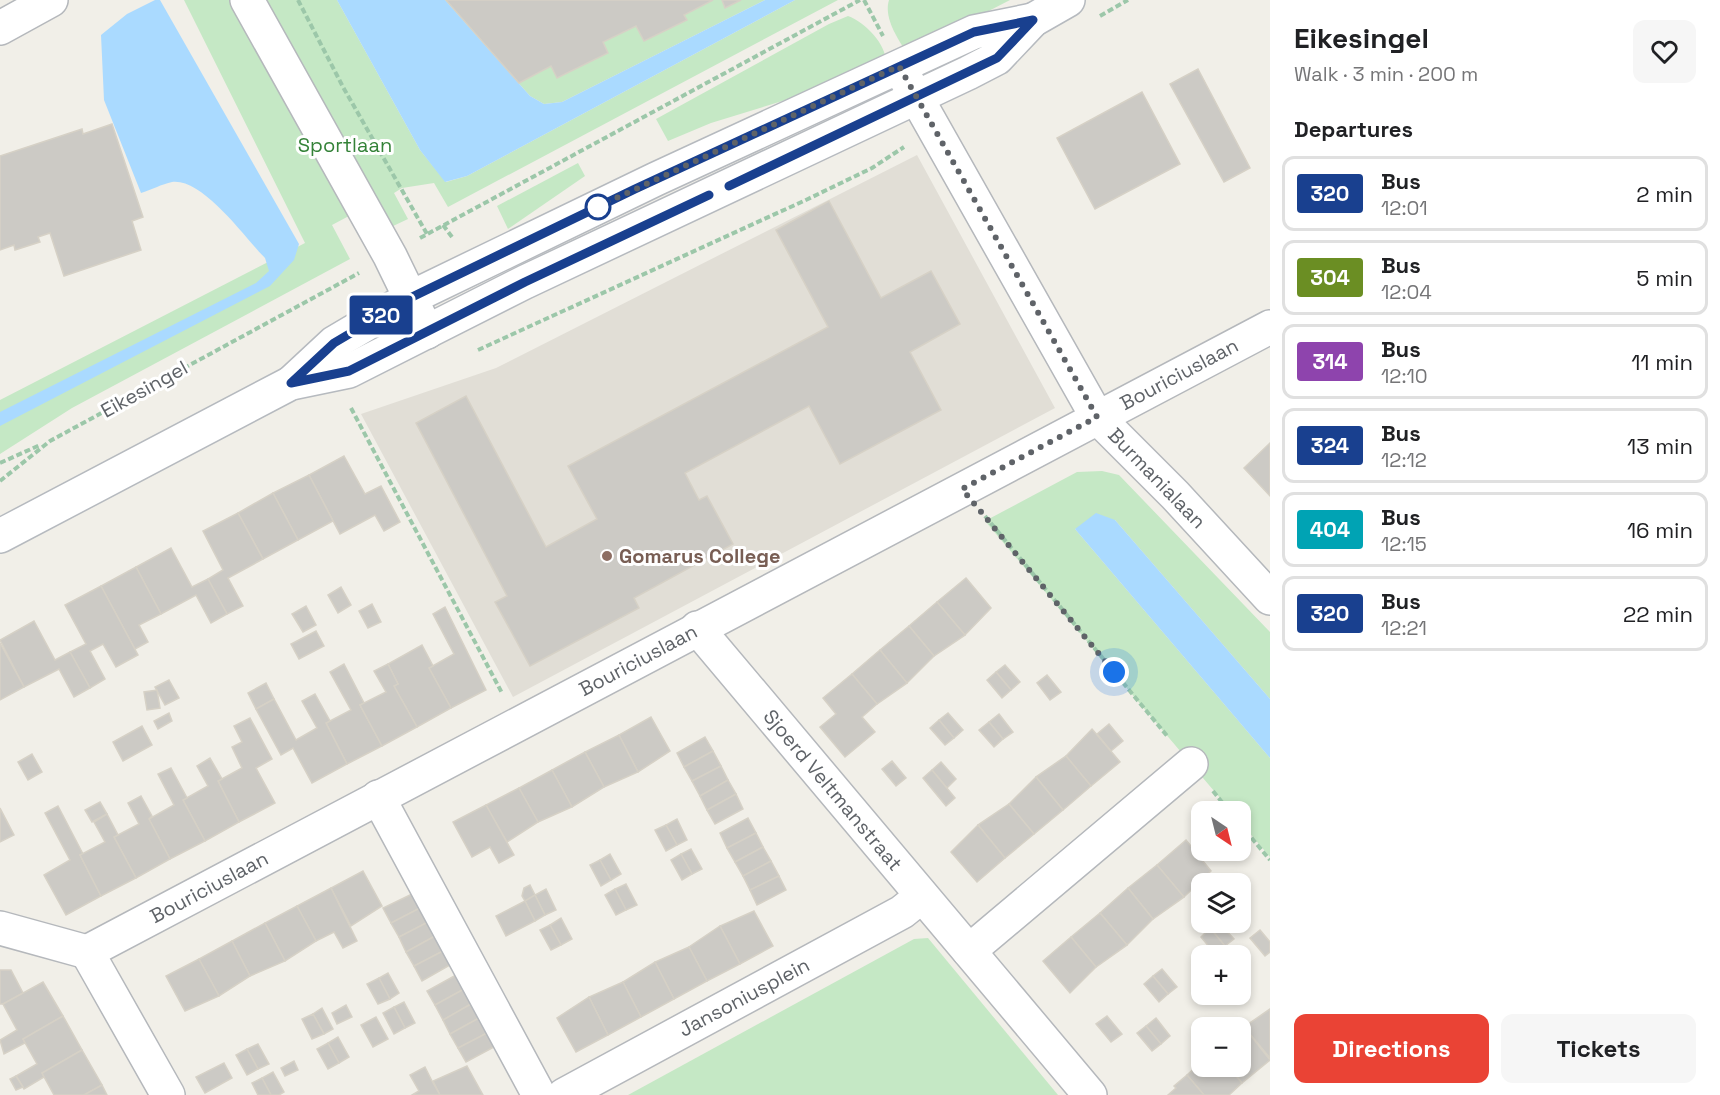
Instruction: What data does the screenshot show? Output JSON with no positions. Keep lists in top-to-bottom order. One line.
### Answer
{"streets":{"street":["Bouriciuslaan","Burmanialaan","Sjoerd Veltmanstraat","Jansoniusplein"],"path":["Eikesingel"]},"crossings":[["Bouriciuslaan","Burmanialaan"],["Bouriciuslaan","Sjoerd Veltmanstraat"],["Sjoerd Veltmanstraat","Jansoniusplein"]],"parks":["Sportlaan"],"places":["Gomarus College"],"lines":["bus line 320"],"north":"bottom right","page":{"on_map":"320","heading":[["Eikesingel","Walk · 3 min · 200 m"],"Departures"],"list":[{"mark":"320","name":"Bus","note":"12:01","value":"2 min"},{"mark":"304","name":"Bus","note":"12:04","value":"5 min"},{"mark":"314","name":"Bus","note":"12:10","value":"11 min"},{"mark":"324","name":"Bus","note":"12:12","value":"13 min"},{"mark":"404","name":"Bus","note":"12:15","value":"16 min"},{"mark":"320","name":"Bus","note":"12:21","value":"22 min"}],"map_buttons":["+","−"],"buttons":["Directions","Tickets"]}}
